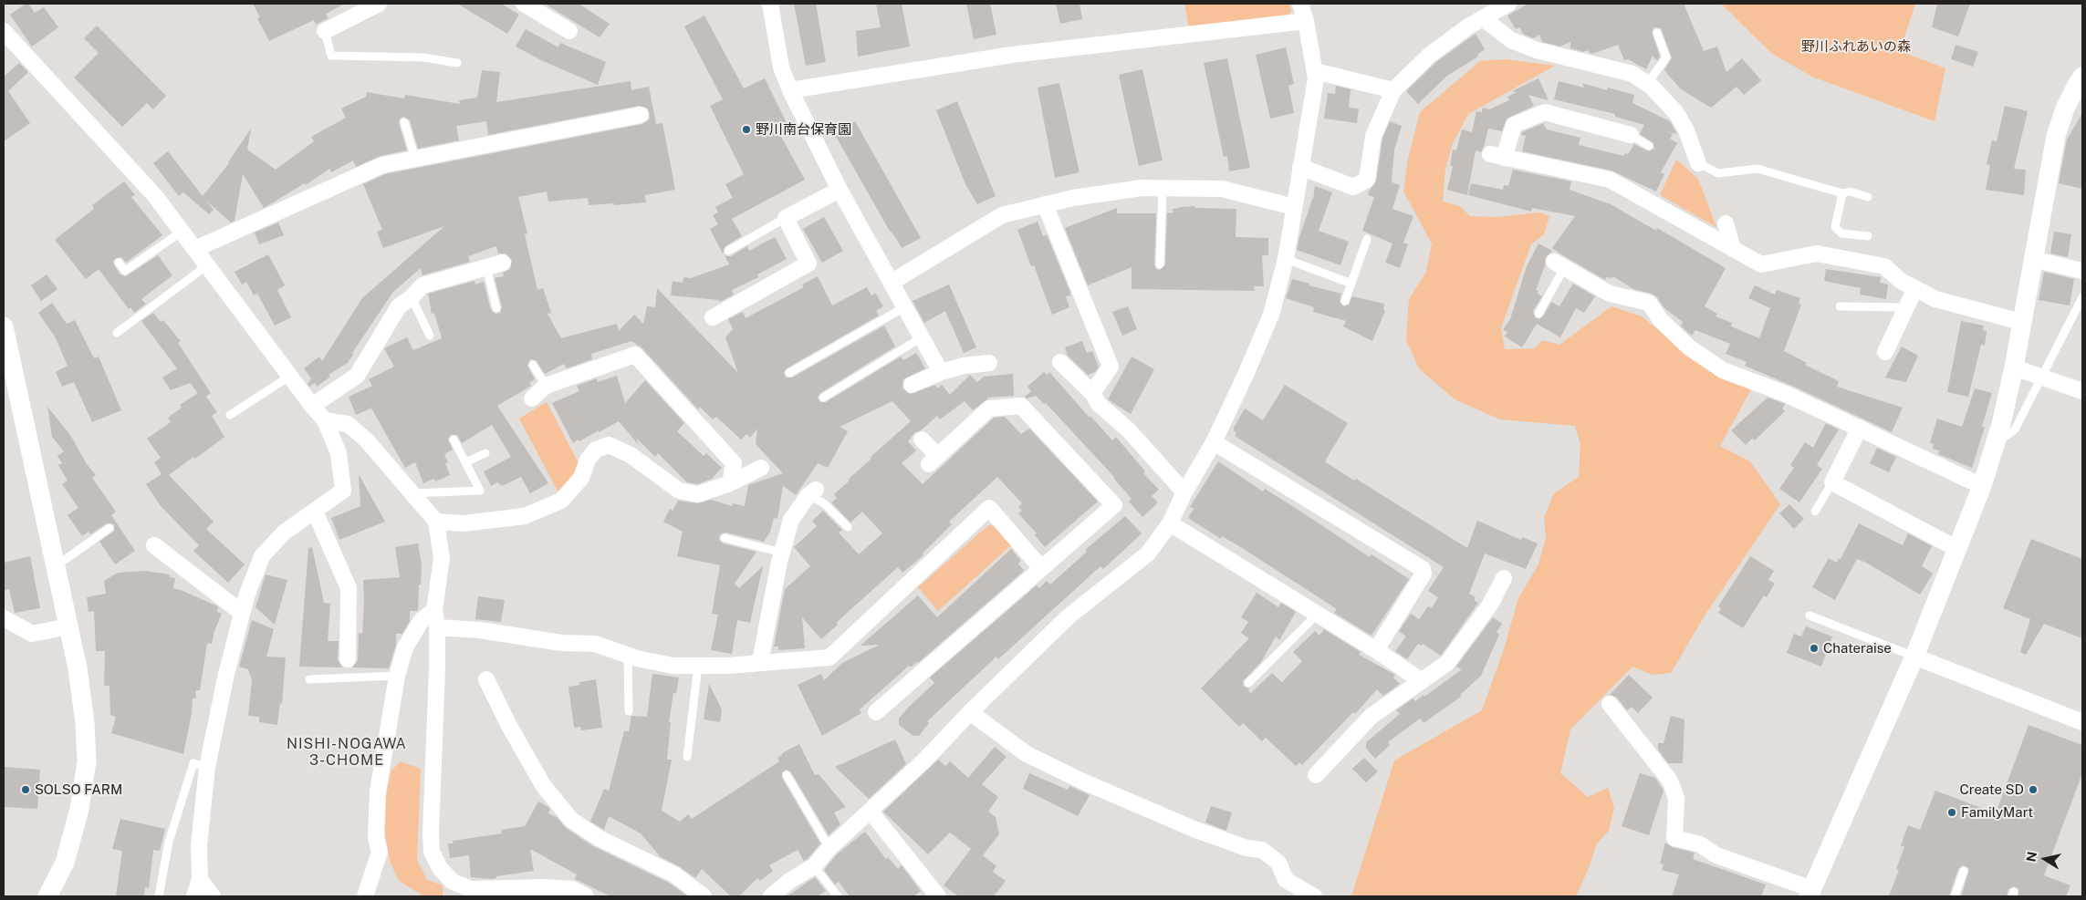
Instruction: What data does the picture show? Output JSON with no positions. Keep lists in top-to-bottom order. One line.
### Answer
{"districts":["NISHI-NOGAWA 3-CHOME"],"parks":["野川ふれあいの森"],"places":["野川南台保育園","Chateraise","SOLSO FARM","Create SD","FamilyMart"],"north":"left"}
